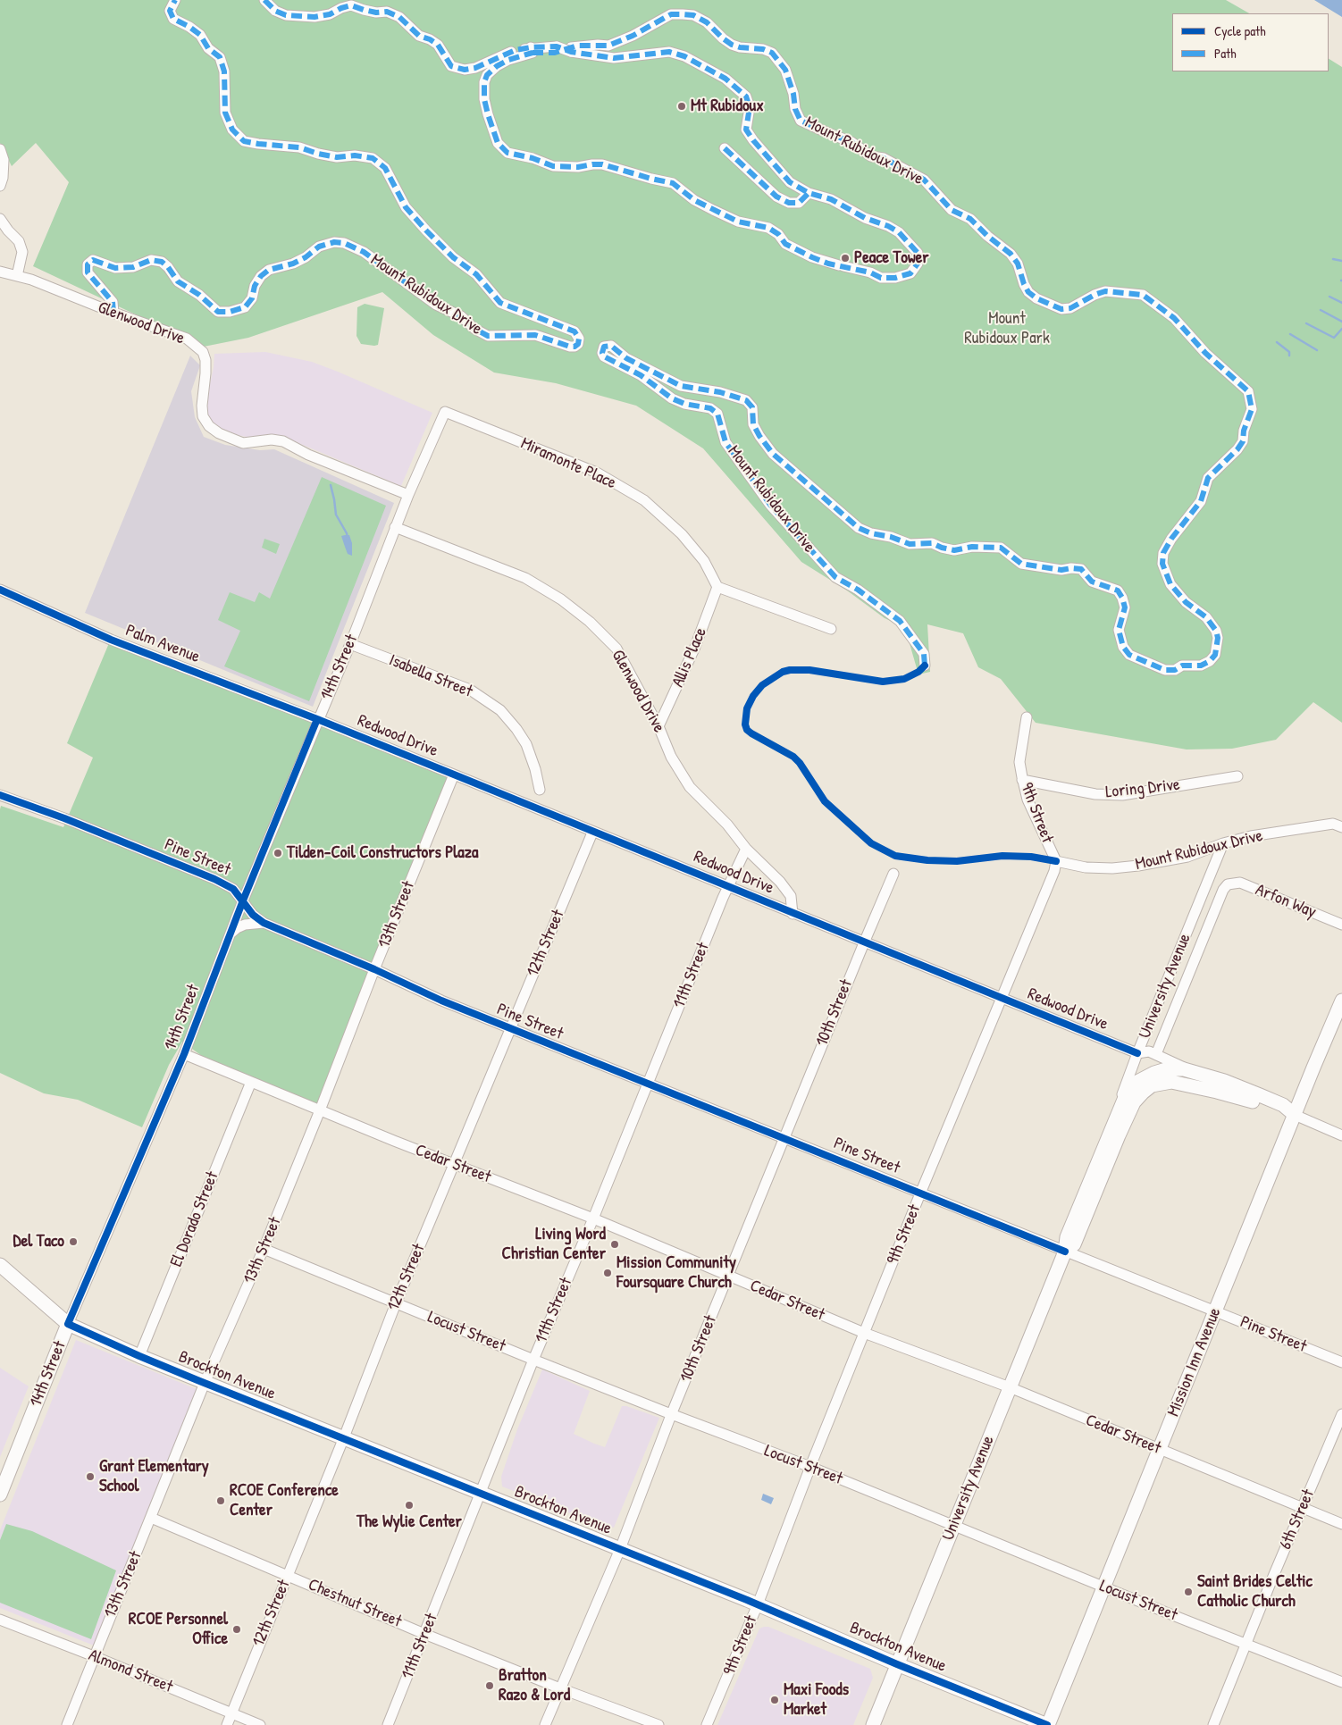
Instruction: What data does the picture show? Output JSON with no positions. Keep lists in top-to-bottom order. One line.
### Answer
{"streets":{"main road":["14th Street","Redwood Drive","University Avenue","Mission Inn Avenue","Brockton Avenue"],"street":["Mount Rubidoux Drive","Glenwood Drive","Miramonte Place","Palm Avenue","Allis Place","Isabella Street","Loring Drive","9th Street","Pine Street","Arfon Way","13th Street","12th Street","11th Street","10th Street","Cedar Street","El Dorado Street","Locust Street","6th Street","Chestnut Street","Almond Street"]},"crossings":[["Mount Rubidoux Drive","Glenwood Drive"],["Mount Rubidoux Drive","9th Street"],["Mount Rubidoux Drive","University Avenue"],["Glenwood Drive","Allis Place"],["Glenwood Drive","14th Street"],["Glenwood Drive","Redwood Drive"],["Glenwood Drive","11th Street"],["Miramonte Place","Allis Place"],["Miramonte Place","14th Street"],["Palm Avenue","14th Street"],["Palm Avenue","Redwood Drive"],["14th Street","Isabella Street"],["14th Street","Redwood Drive"],["14th Street","Pine Street"],["14th Street","Cedar Street"],["14th Street","Brockton Avenue"],["Redwood Drive","9th Street"],["Redwood Drive","13th Street"],["Redwood Drive","12th Street"],["Redwood Drive","11th Street"],["Redwood Drive","University Avenue"],["Redwood Drive","10th Street"],["Redwood Drive","Mission Inn Avenue"],["Loring Drive","9th Street"],["9th Street","Pine Street"],["9th Street","Cedar Street"],["9th Street","Locust Street"],["9th Street","Brockton Avenue"],["Pine Street","13th Street"],["Pine Street","12th Street"],["Pine Street","11th Street"],["Pine Street","University Avenue"],["Pine Street","10th Street"],["Pine Street","Mission Inn Avenue"],["Arfon Way","University Avenue"],["13th Street","Cedar Street"],["13th Street","Locust Street"],["13th Street","Brockton Avenue"],["13th Street","Chestnut Street"],["13th Street","Almond Street"],["12th Street","Cedar Street"],["12th Street","Locust Street"],["12th Street","Brockton Avenue"],["12th Street","Chestnut Street"],["12th Street","Almond Street"],["11th Street","Cedar Street"],["11th Street","Locust Street"],["11th Street","Brockton Avenue"],["11th Street","Chestnut Street"],["University Avenue","Cedar Street"],["University Avenue","Locust Street"],["University Avenue","Brockton Avenue"],["10th Street","Cedar Street"],["10th Street","Locust Street"],["10th Street","Brockton Avenue"],["10th Street","Chestnut Street"],["Cedar Street","El Dorado Street"],["Cedar Street","Mission Inn Avenue"],["Cedar Street","6th Street"],["El Dorado Street","Brockton Avenue"],["Locust Street","Mission Inn Avenue"],["Locust Street","6th Street"],["Mission Inn Avenue","Brockton Avenue"]],"parks":["Mount Rubidoux Park"],"places":["Mt Rubidoux","Peace Tower","Tilden-Coil Constructors Plaza","Del Taco","Living Word Christian Center","Mission Community Foursquare Church","Grant Elementary School","RCOE Conference Center","The Wylie Center","Saint Brides Celtic Catholic Church","RCOE Personnel Office","Bratton Razo & Lord","Maxi Foods Market"],"legend":["Cycle path","Path"]}
